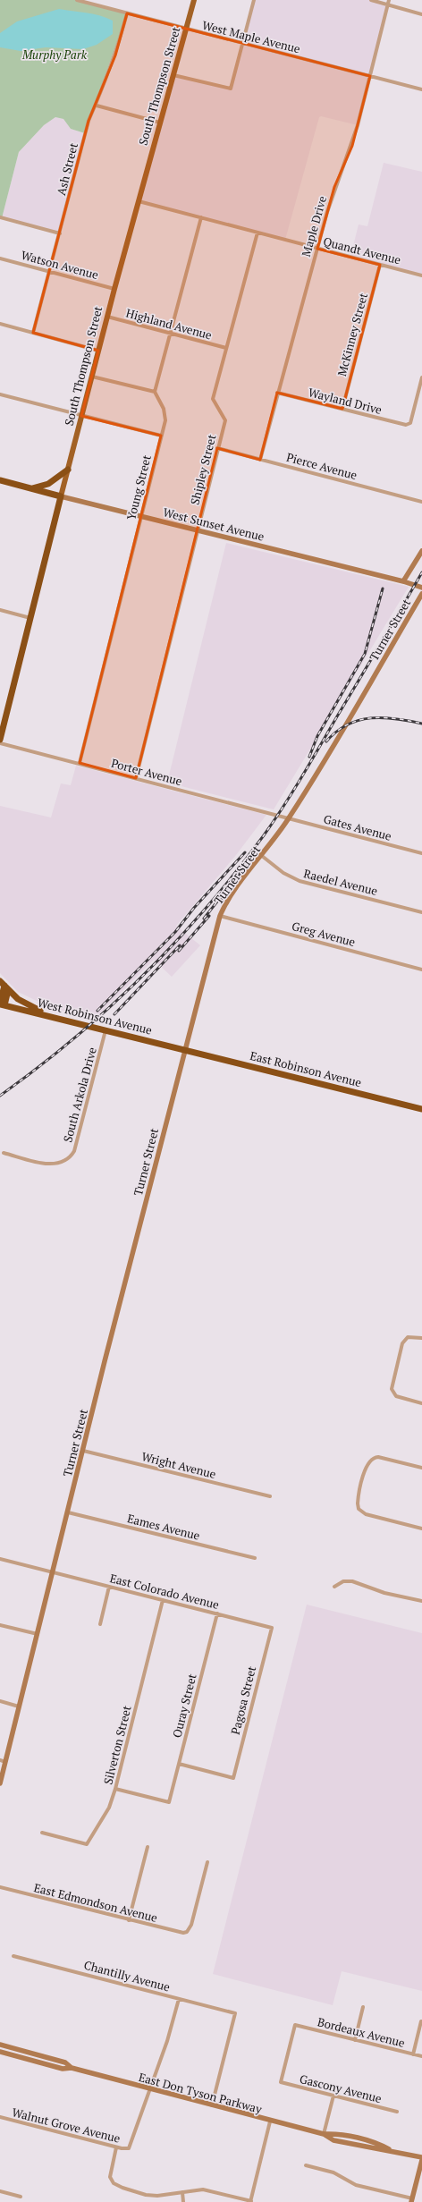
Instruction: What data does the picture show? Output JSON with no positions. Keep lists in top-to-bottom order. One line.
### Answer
{"streets":{"highway":["South Thompson Street","West Sunset Avenue","West Robinson Avenue","East Robinson Avenue"],"street":["West Maple Avenue","Ash Street","Maple Drive","Quandt Avenue","Watson Avenue","Highland Avenue","McKinney Street","Wayland Drive","Pierce Avenue","Shipley Street","Young Street","Turner Street","Porter Avenue","Gates Avenue","Raedel Avenue","Greg Avenue","South Arkola Drive","Wright Avenue","Eames Avenue","East Colorado Avenue","Pagosa Street","Ouray Street","Silverton Street","East Edmondson Avenue","Chantilly Avenue","Bordeaux Avenue","Gascony Avenue","East Don Tyson Parkway","Walnut Grove Avenue"]},"crossings":[["West Maple Avenue","South Thompson Street"],["West Maple Avenue","Ash Street"],["West Maple Avenue","Maple Drive"],["South Thompson Street","Watson Avenue"],["South Thompson Street","Highland Avenue"],["South Thompson Street","West Sunset Avenue"],["Ash Street","Watson Avenue"],["Maple Drive","Quandt Avenue"],["Maple Drive","Wayland Drive"],["Maple Drive","Pierce Avenue"],["Quandt Avenue","McKinney Street"],["Quandt Avenue","Shipley Street"],["Highland Avenue","Shipley Street"],["McKinney Street","Wayland Drive"],["Pierce Avenue","Shipley Street"],["Shipley Street","West Sunset Avenue"],["Shipley Street","Porter Avenue"],["Young Street","West Sunset Avenue"],["Young Street","Porter Avenue"],["Turner Street","Porter Avenue"],["Turner Street","Gates Avenue"],["Turner Street","Raedel Avenue"],["Turner Street","Greg Avenue"],["Turner Street","West Robinson Avenue"],["Turner Street","East Robinson Avenue"],["Turner Street","Wright Avenue"],["Turner Street","Eames Avenue"],["Turner Street","East Colorado Avenue"],["Porter Avenue","Gates Avenue"],["West Robinson Avenue","East Robinson Avenue"],["West Robinson Avenue","South Arkola Drive"],["East Colorado Avenue","Pagosa Street"],["East Colorado Avenue","Ouray Street"],["East Colorado Avenue","Silverton Street"],["Pagosa Street","Ouray Street"],["Ouray Street","Silverton Street"],["Chantilly Avenue","East Don Tyson Parkway"],["Bordeaux Avenue","Gascony Avenue"],["East Don Tyson Parkway","Walnut Grove Avenue"]],"parks":["Murphy Park"]}
